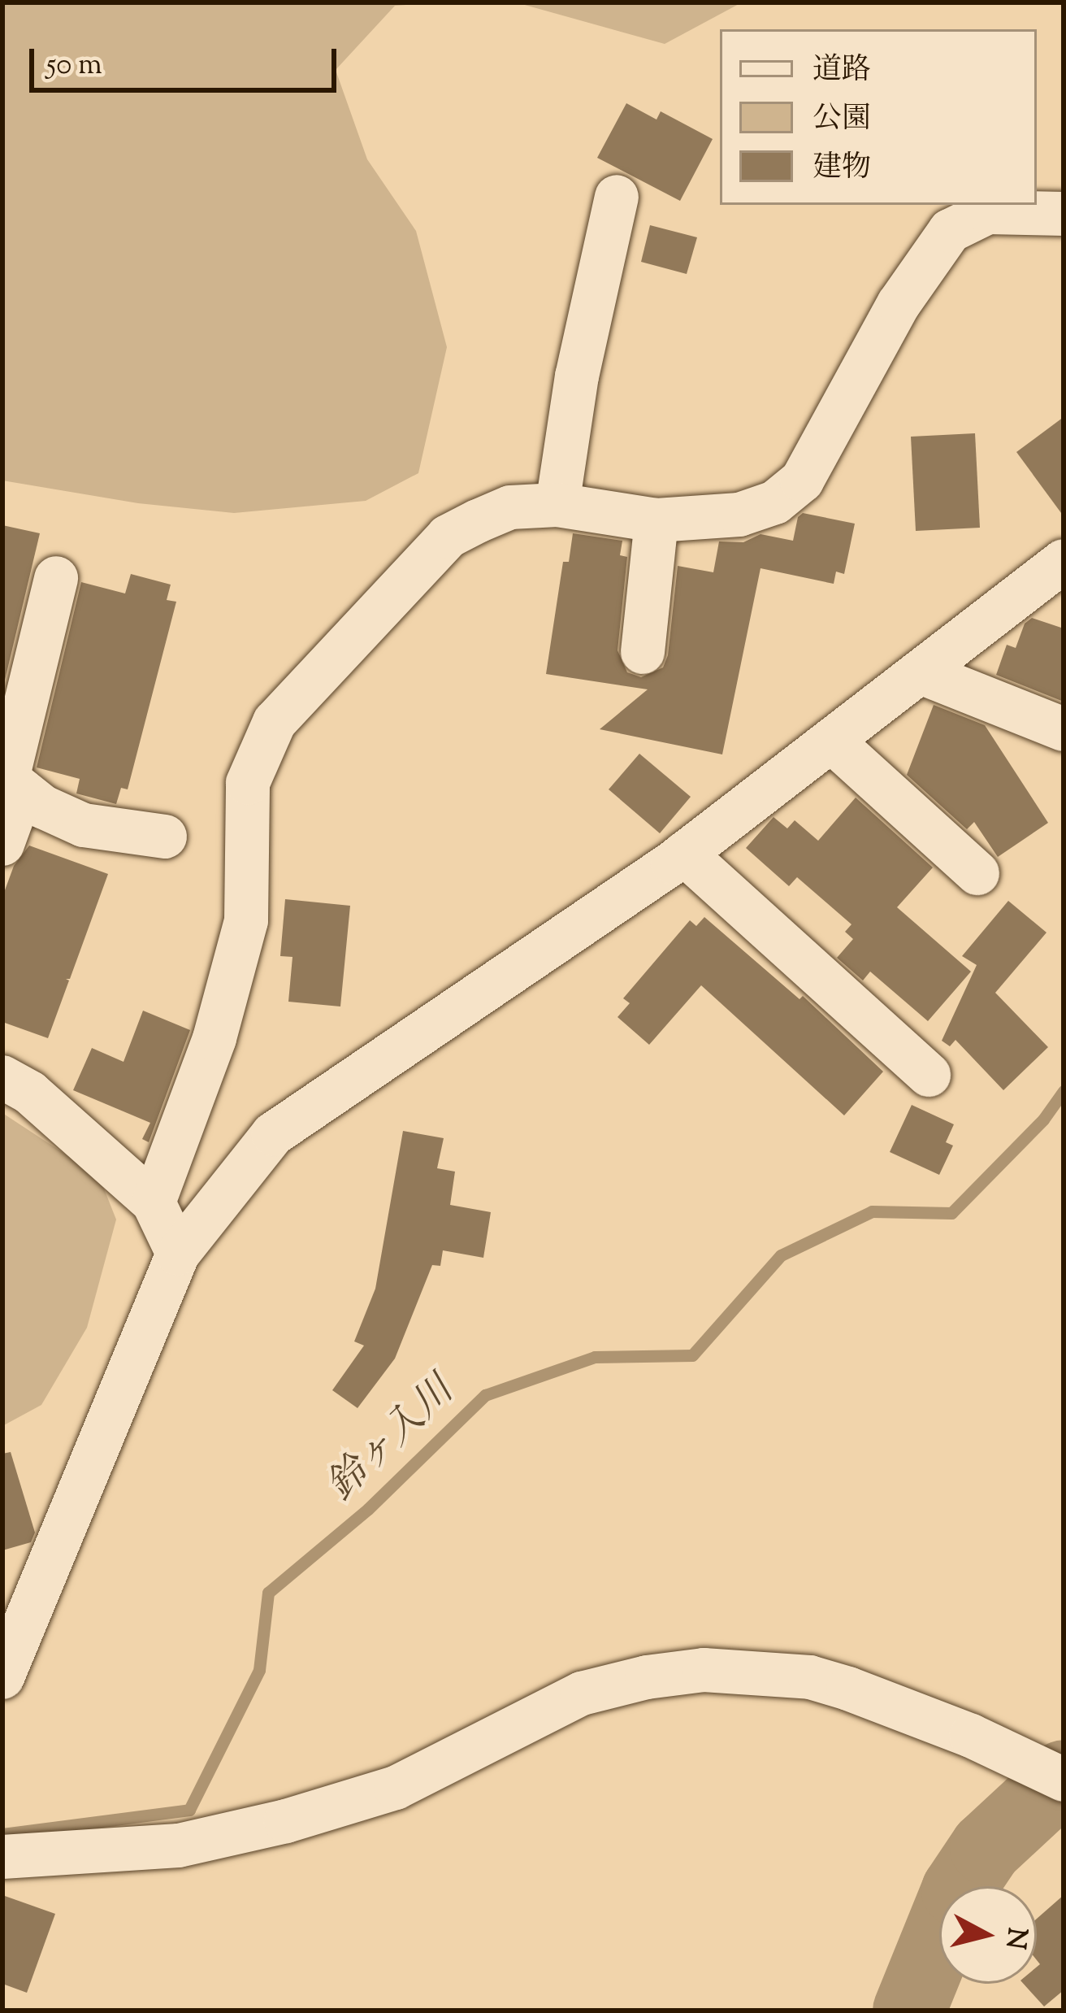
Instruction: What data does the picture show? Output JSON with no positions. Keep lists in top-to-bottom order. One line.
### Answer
{"water":["鈴ヶ入川"],"legend":["道路","公園","建物"],"scale_bar":"50 m","north":"right"}
